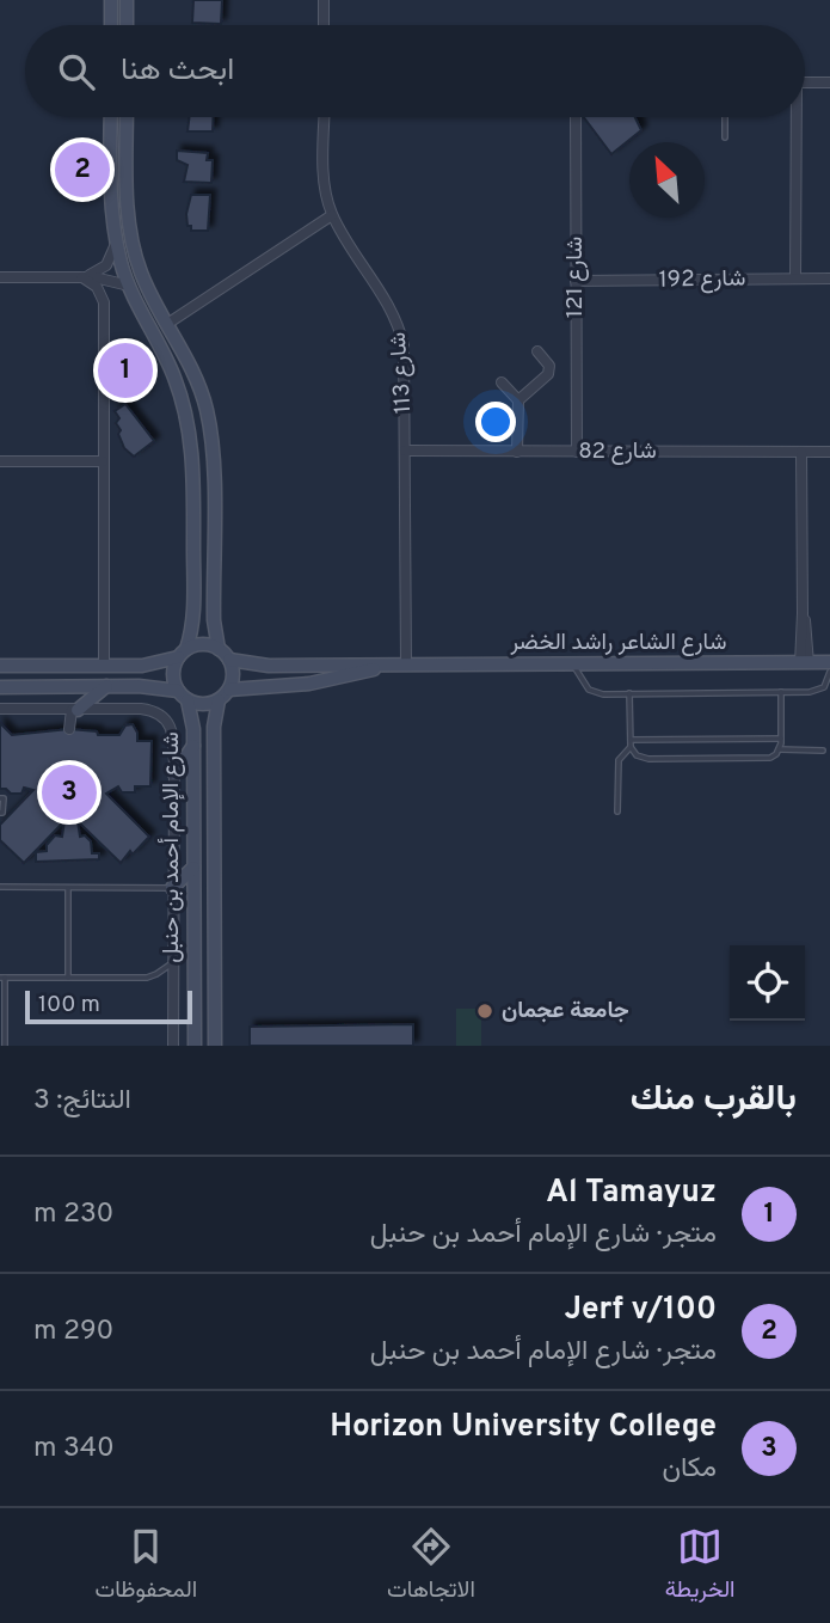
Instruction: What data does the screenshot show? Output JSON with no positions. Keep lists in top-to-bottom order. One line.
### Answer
{"streets":{"street":["شارع 121","شارع 192","شارع 113","شارع 82","شارع الشاعر راشد الخضر","شارع الإمام أحمد بن حنبل"]},"crossings":[["شارع 121","شارع 192"],["شارع 121","شارع 82"],["شارع 113","شارع 82"],["شارع 113","شارع الشاعر راشد الخضر"],["شارع الشاعر راشد الخضر","شارع الإمام أحمد بن حنبل"]],"places":["جامعة عجمان"],"scale_bar":"100 m","north":"top left","page":{"search":"ابحث هنا","pins":["2","1","3"],"scale":"100 m","heading":["بالقرب منك","النتائج: 3"],"list":[{"mark":"1","name":"Al Tamayuz","note":"متجر · شارع الإمام أحمد بن حنبل","value":"230 m"},{"mark":"2","name":"Jerf v/100","note":"متجر · شارع الإمام أحمد بن حنبل","value":"290 m"},{"mark":"3","name":"Horizon University College","note":"مكان","value":"340 m"}],"nav":["الخريطة","الاتجاهات","المحفوظات"]}}
